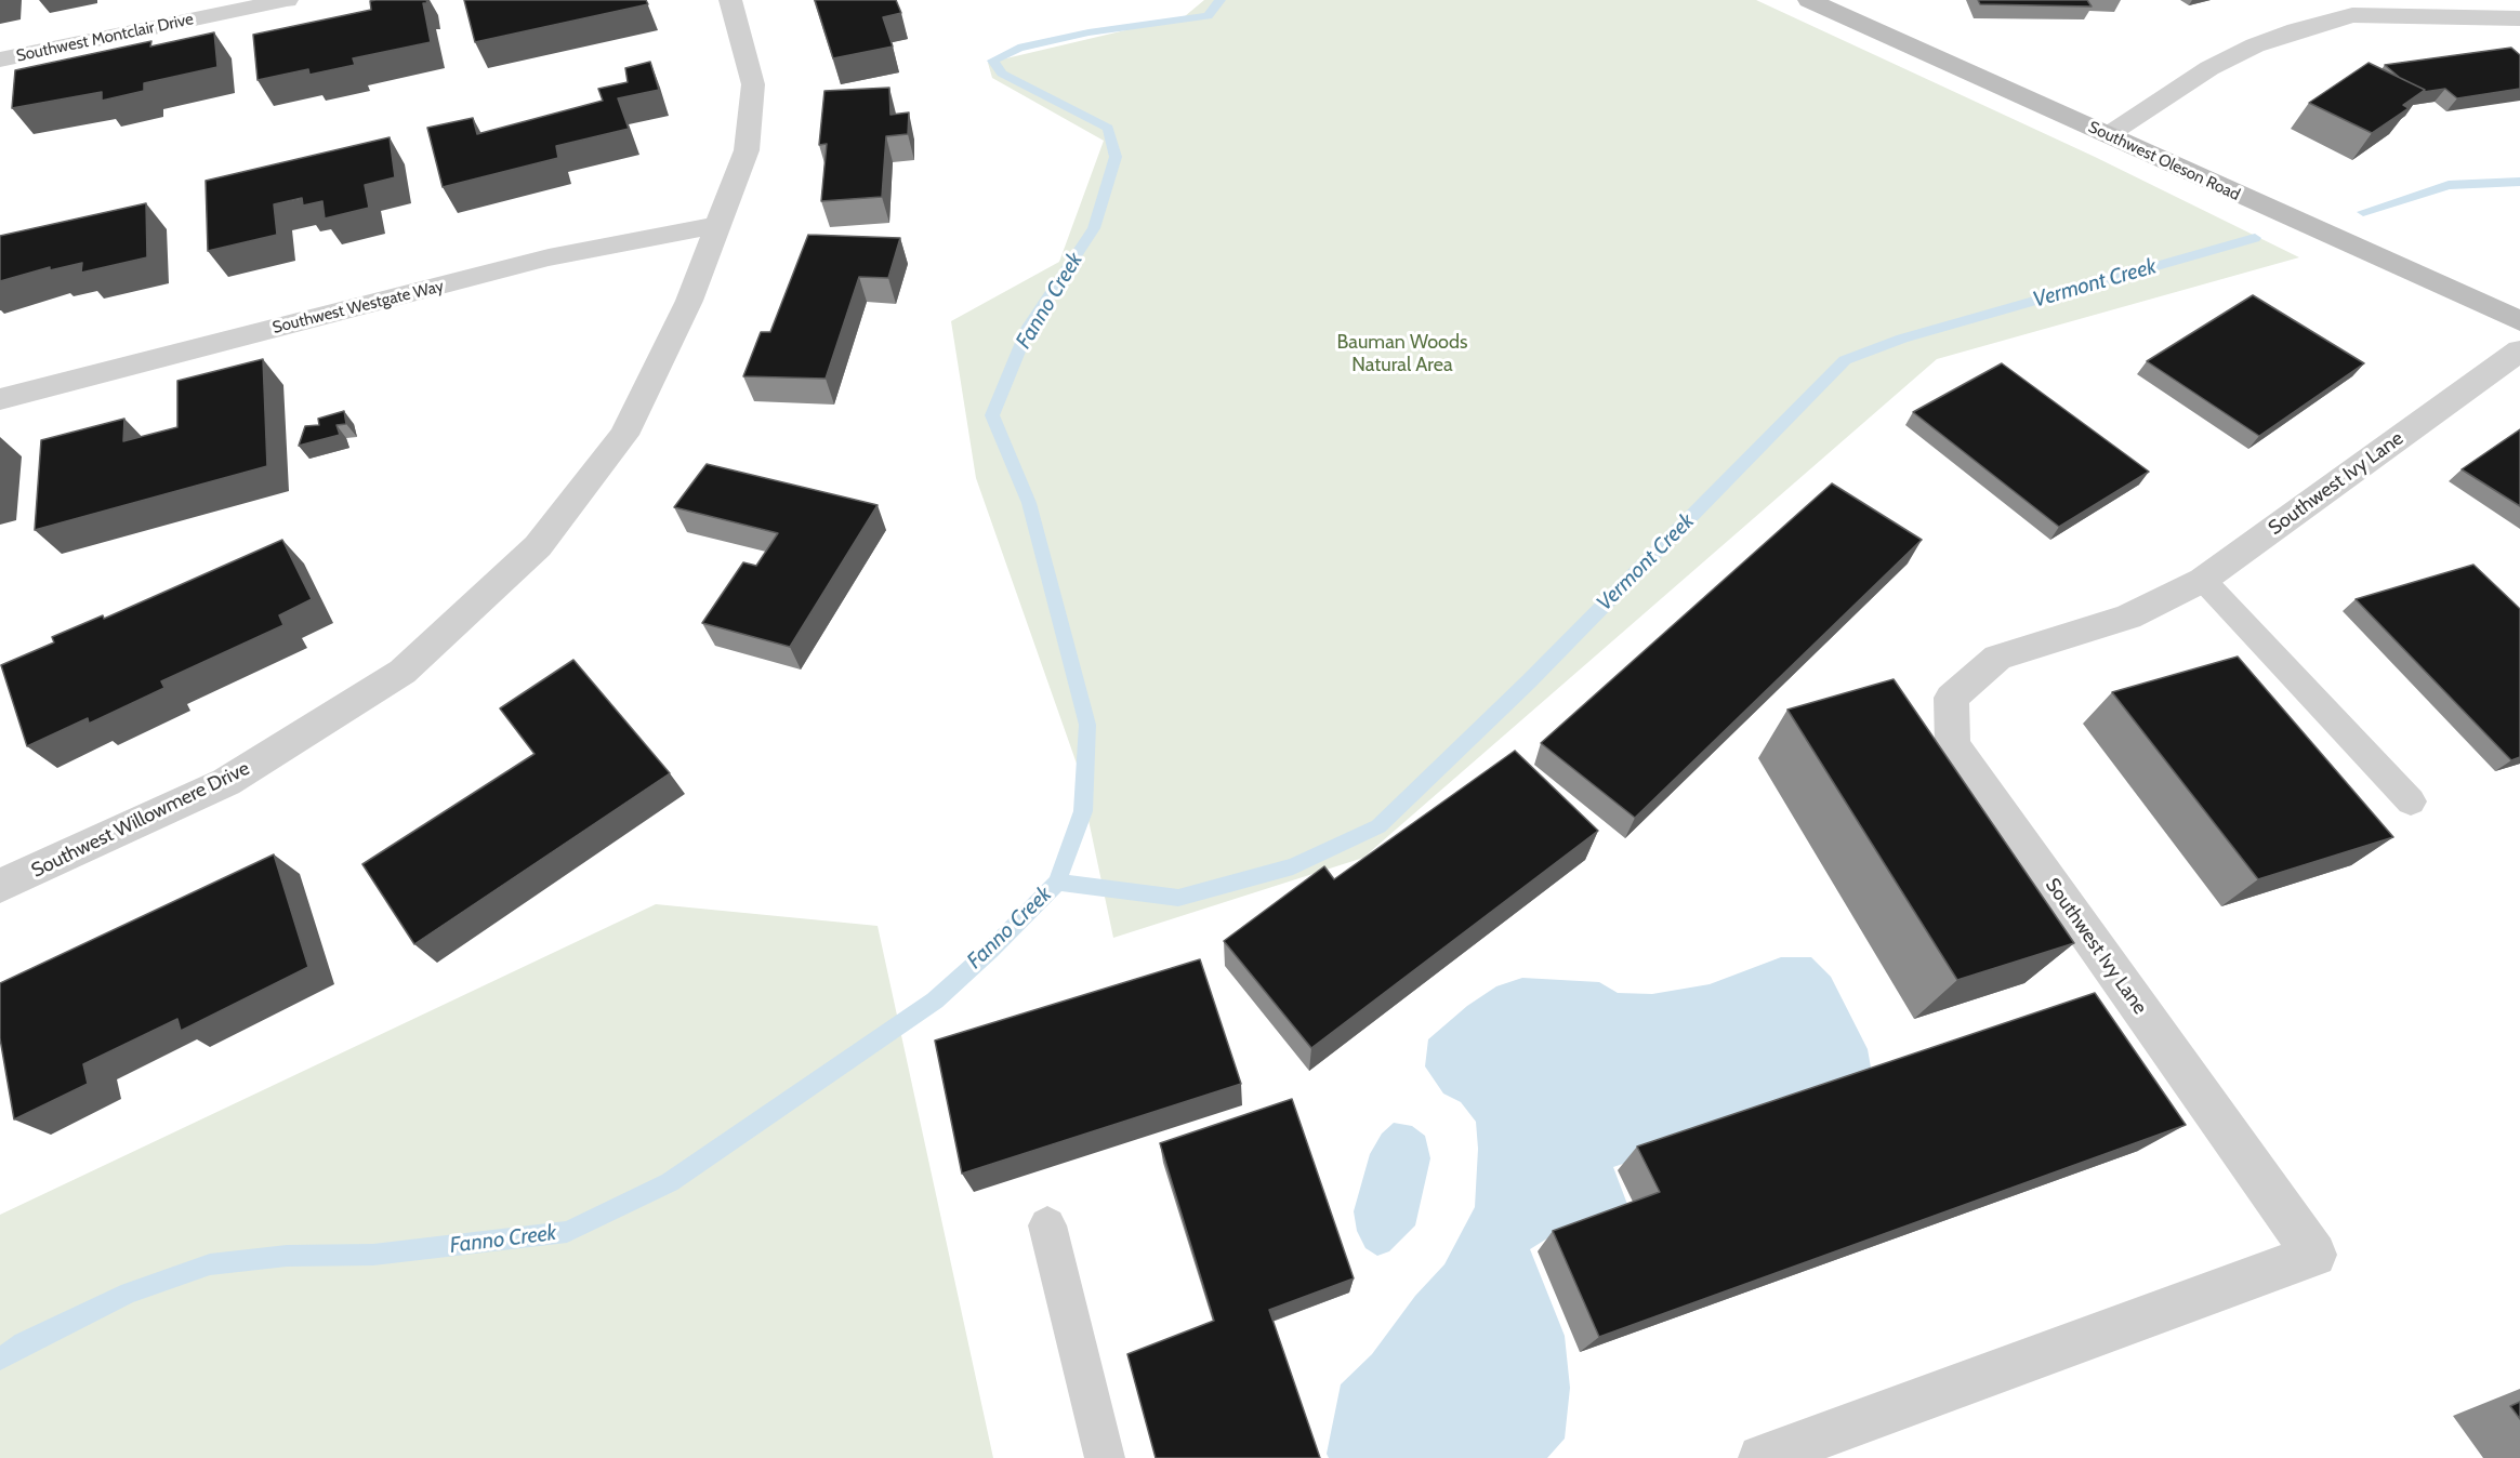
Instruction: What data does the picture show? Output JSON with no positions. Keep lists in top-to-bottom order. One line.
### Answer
{"streets":{"main road":["Southwest Oleson Road"],"street":["Southwest Montclair Drive","Southwest Westgate Way","Southwest Ivy Lane","Southwest Willowmere Drive"]},"crossings":[["Southwest Westgate Way","Southwest Willowmere Drive"]],"water":["Vermont Creek","Fanno Creek"],"parks":["Bauman Woods Natural Area"]}
